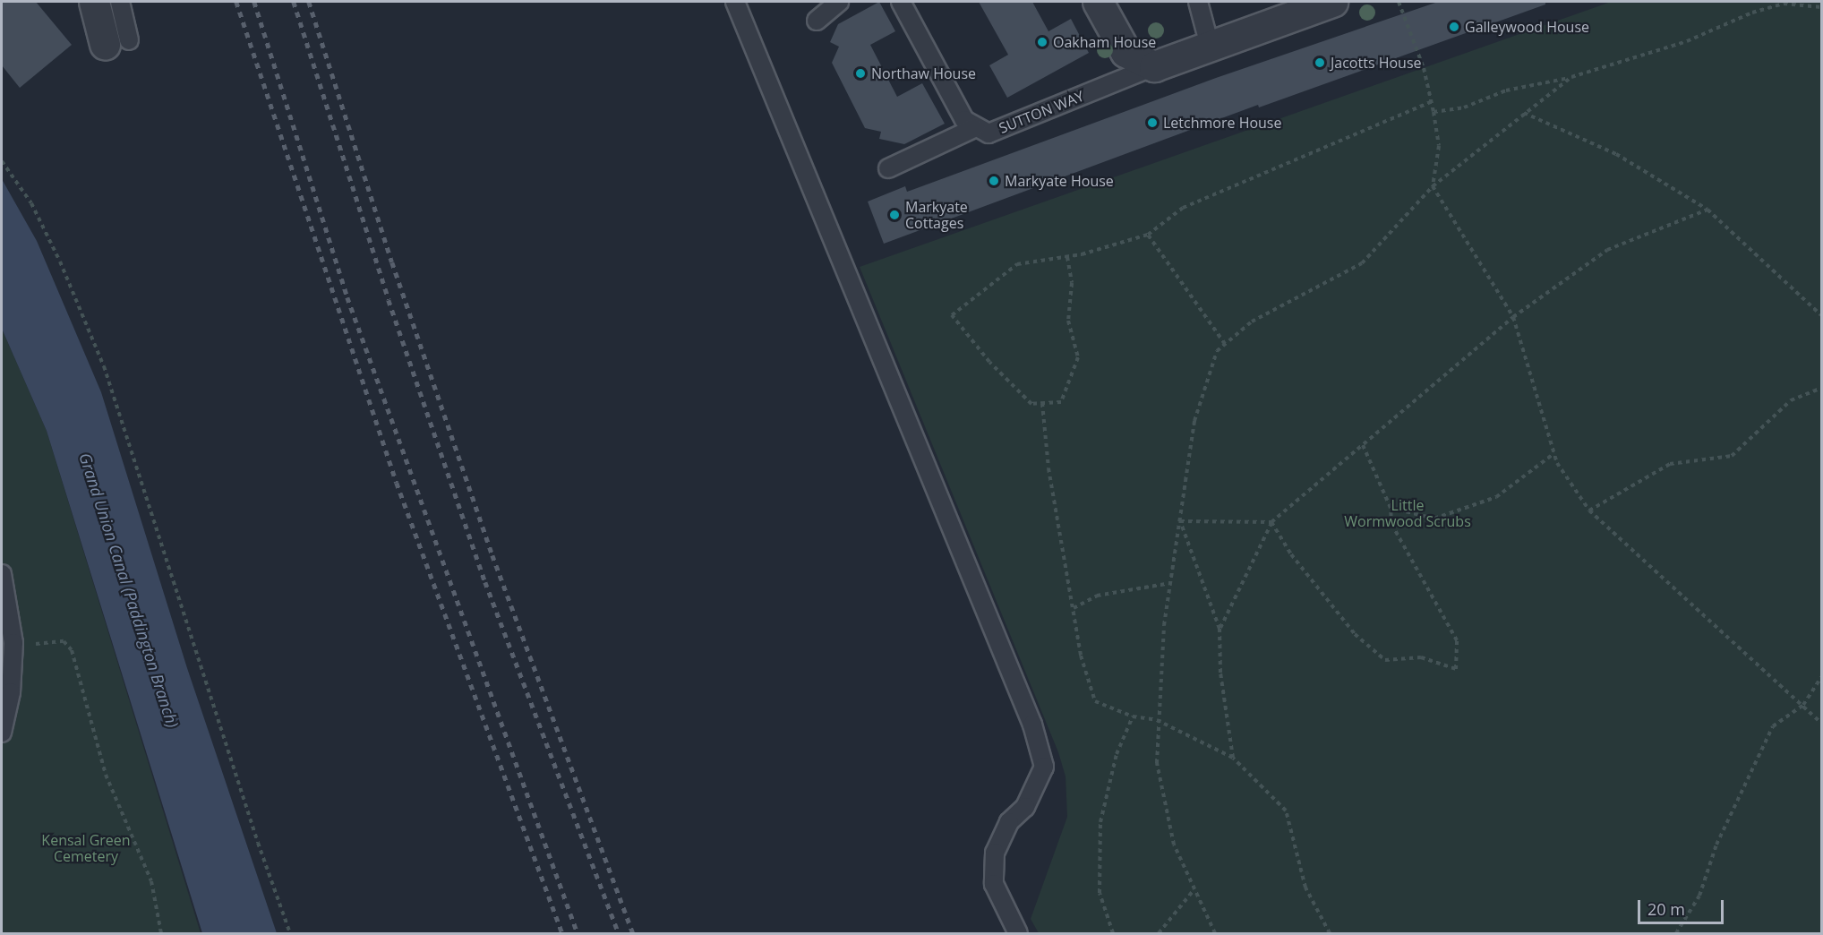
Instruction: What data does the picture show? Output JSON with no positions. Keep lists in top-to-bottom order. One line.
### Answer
{"streets":{"street":["SUTTON WAY"]},"water":["Grand Union Canal (Paddington Branch)"],"parks":["Little Wormwood Scrubs","Kensal Green Cemetery"],"places":["Galleywood House","Oakham House","Jacotts House","Northaw House","Letchmore House","Markyate House","Markyate Cottages"],"scale_bar":"20 m"}
